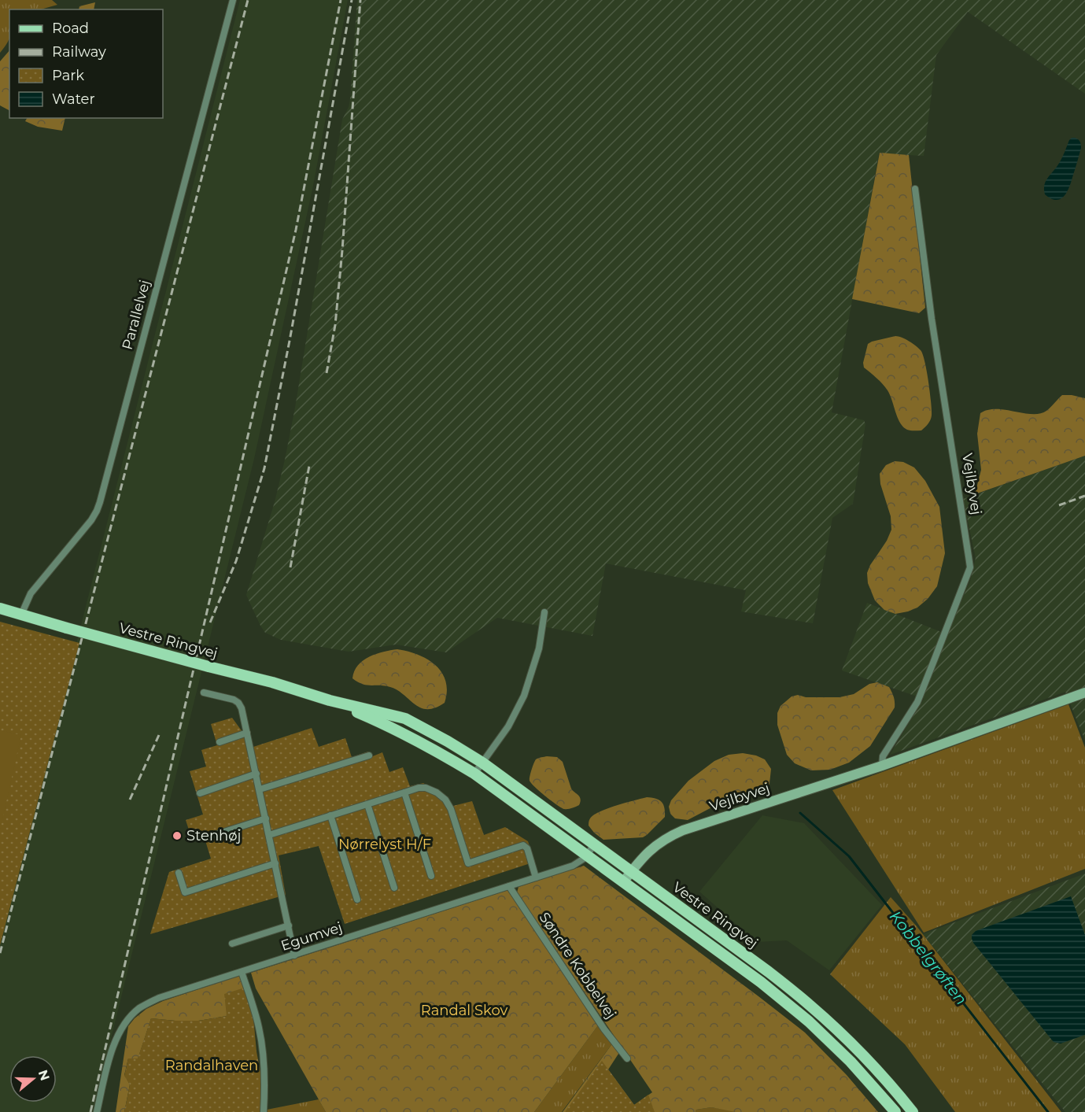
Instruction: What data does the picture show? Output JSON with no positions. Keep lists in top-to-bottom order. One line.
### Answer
{"streets":{"main road":["Vestre Ringvej"],"street":["Parallelvej","Vejlbyvej","Egumvej","Søndre Kobbelvej"]},"crossings":[["Parallelvej","Vestre Ringvej"],["Vejlbyvej","Vestre Ringvej"],["Vestre Ringvej","Egumvej"],["Egumvej","Søndre Kobbelvej"]],"water":["Kobbelgrøften"],"parks":["Nørrelyst H/F","Randal Skov","Randalhaven"],"places":["Stenhøj"],"legend":["Road","Railway","Park","Water"],"north":"right"}
